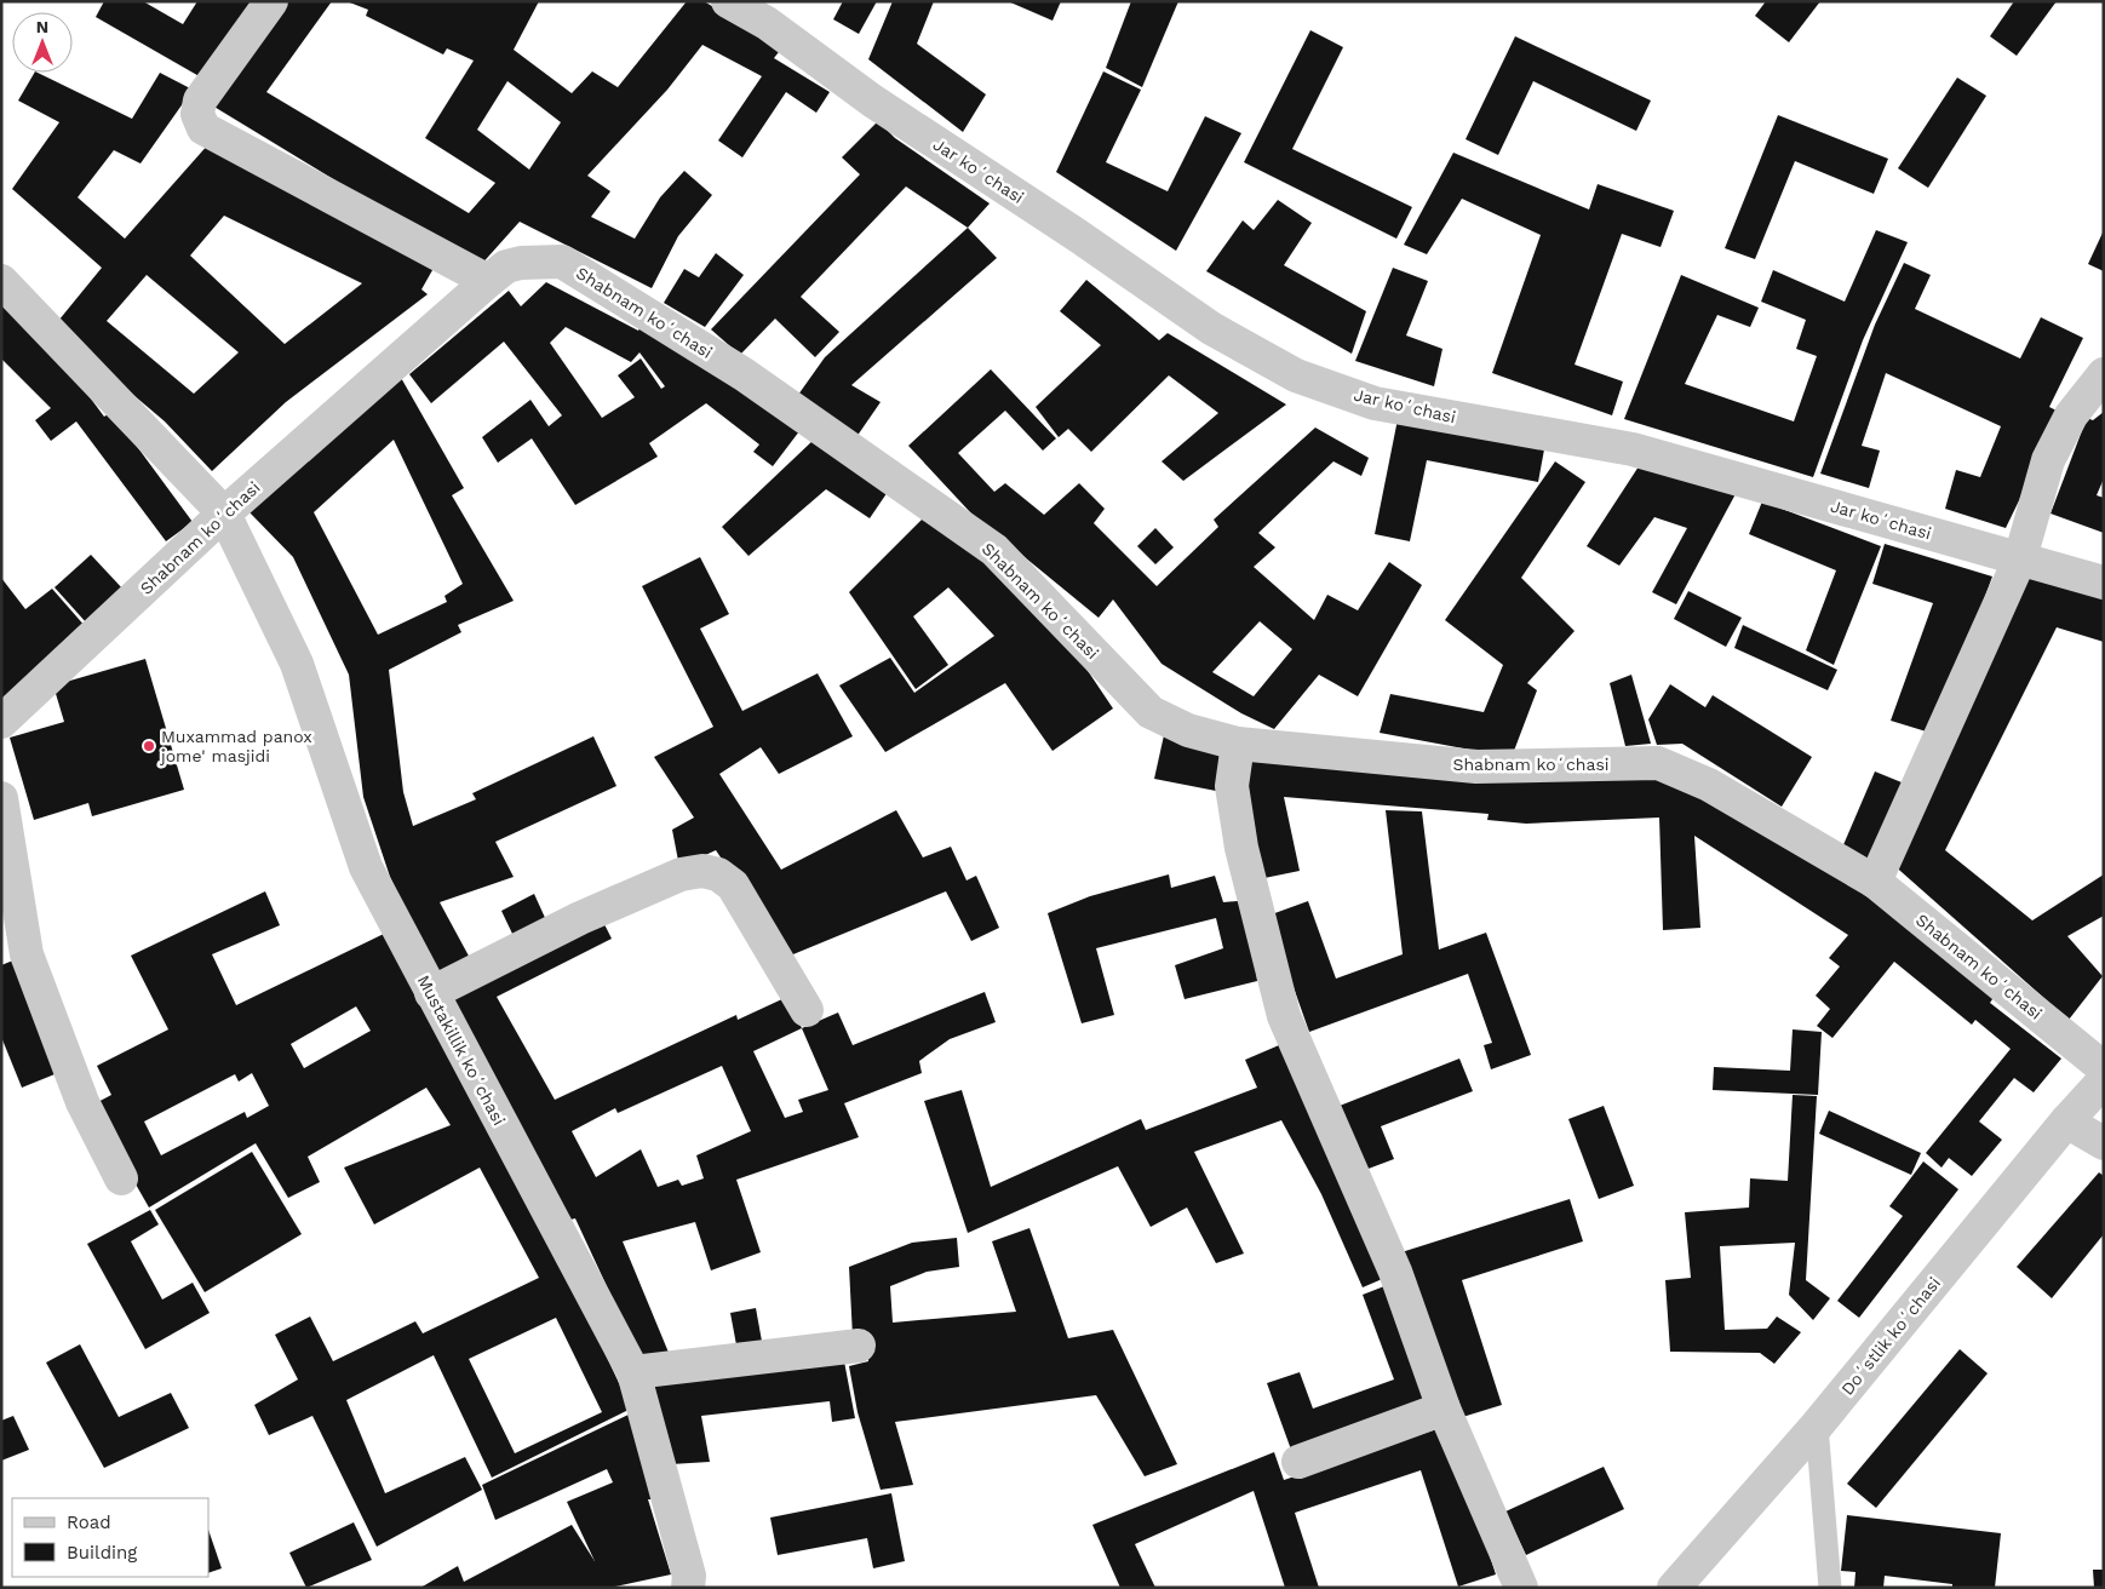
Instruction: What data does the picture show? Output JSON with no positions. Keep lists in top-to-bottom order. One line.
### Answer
{"streets":{"street":["Jar koʻchasi","Shabnam koʻchasi","Mustakillik koʻchasi","Doʻstlik koʻchasi"]},"crossings":[["Shabnam koʻchasi","Mustakillik koʻchasi"]],"places":["Muxammad panox jome' masjidi"],"legend":["Road","Building"],"north":"top"}
